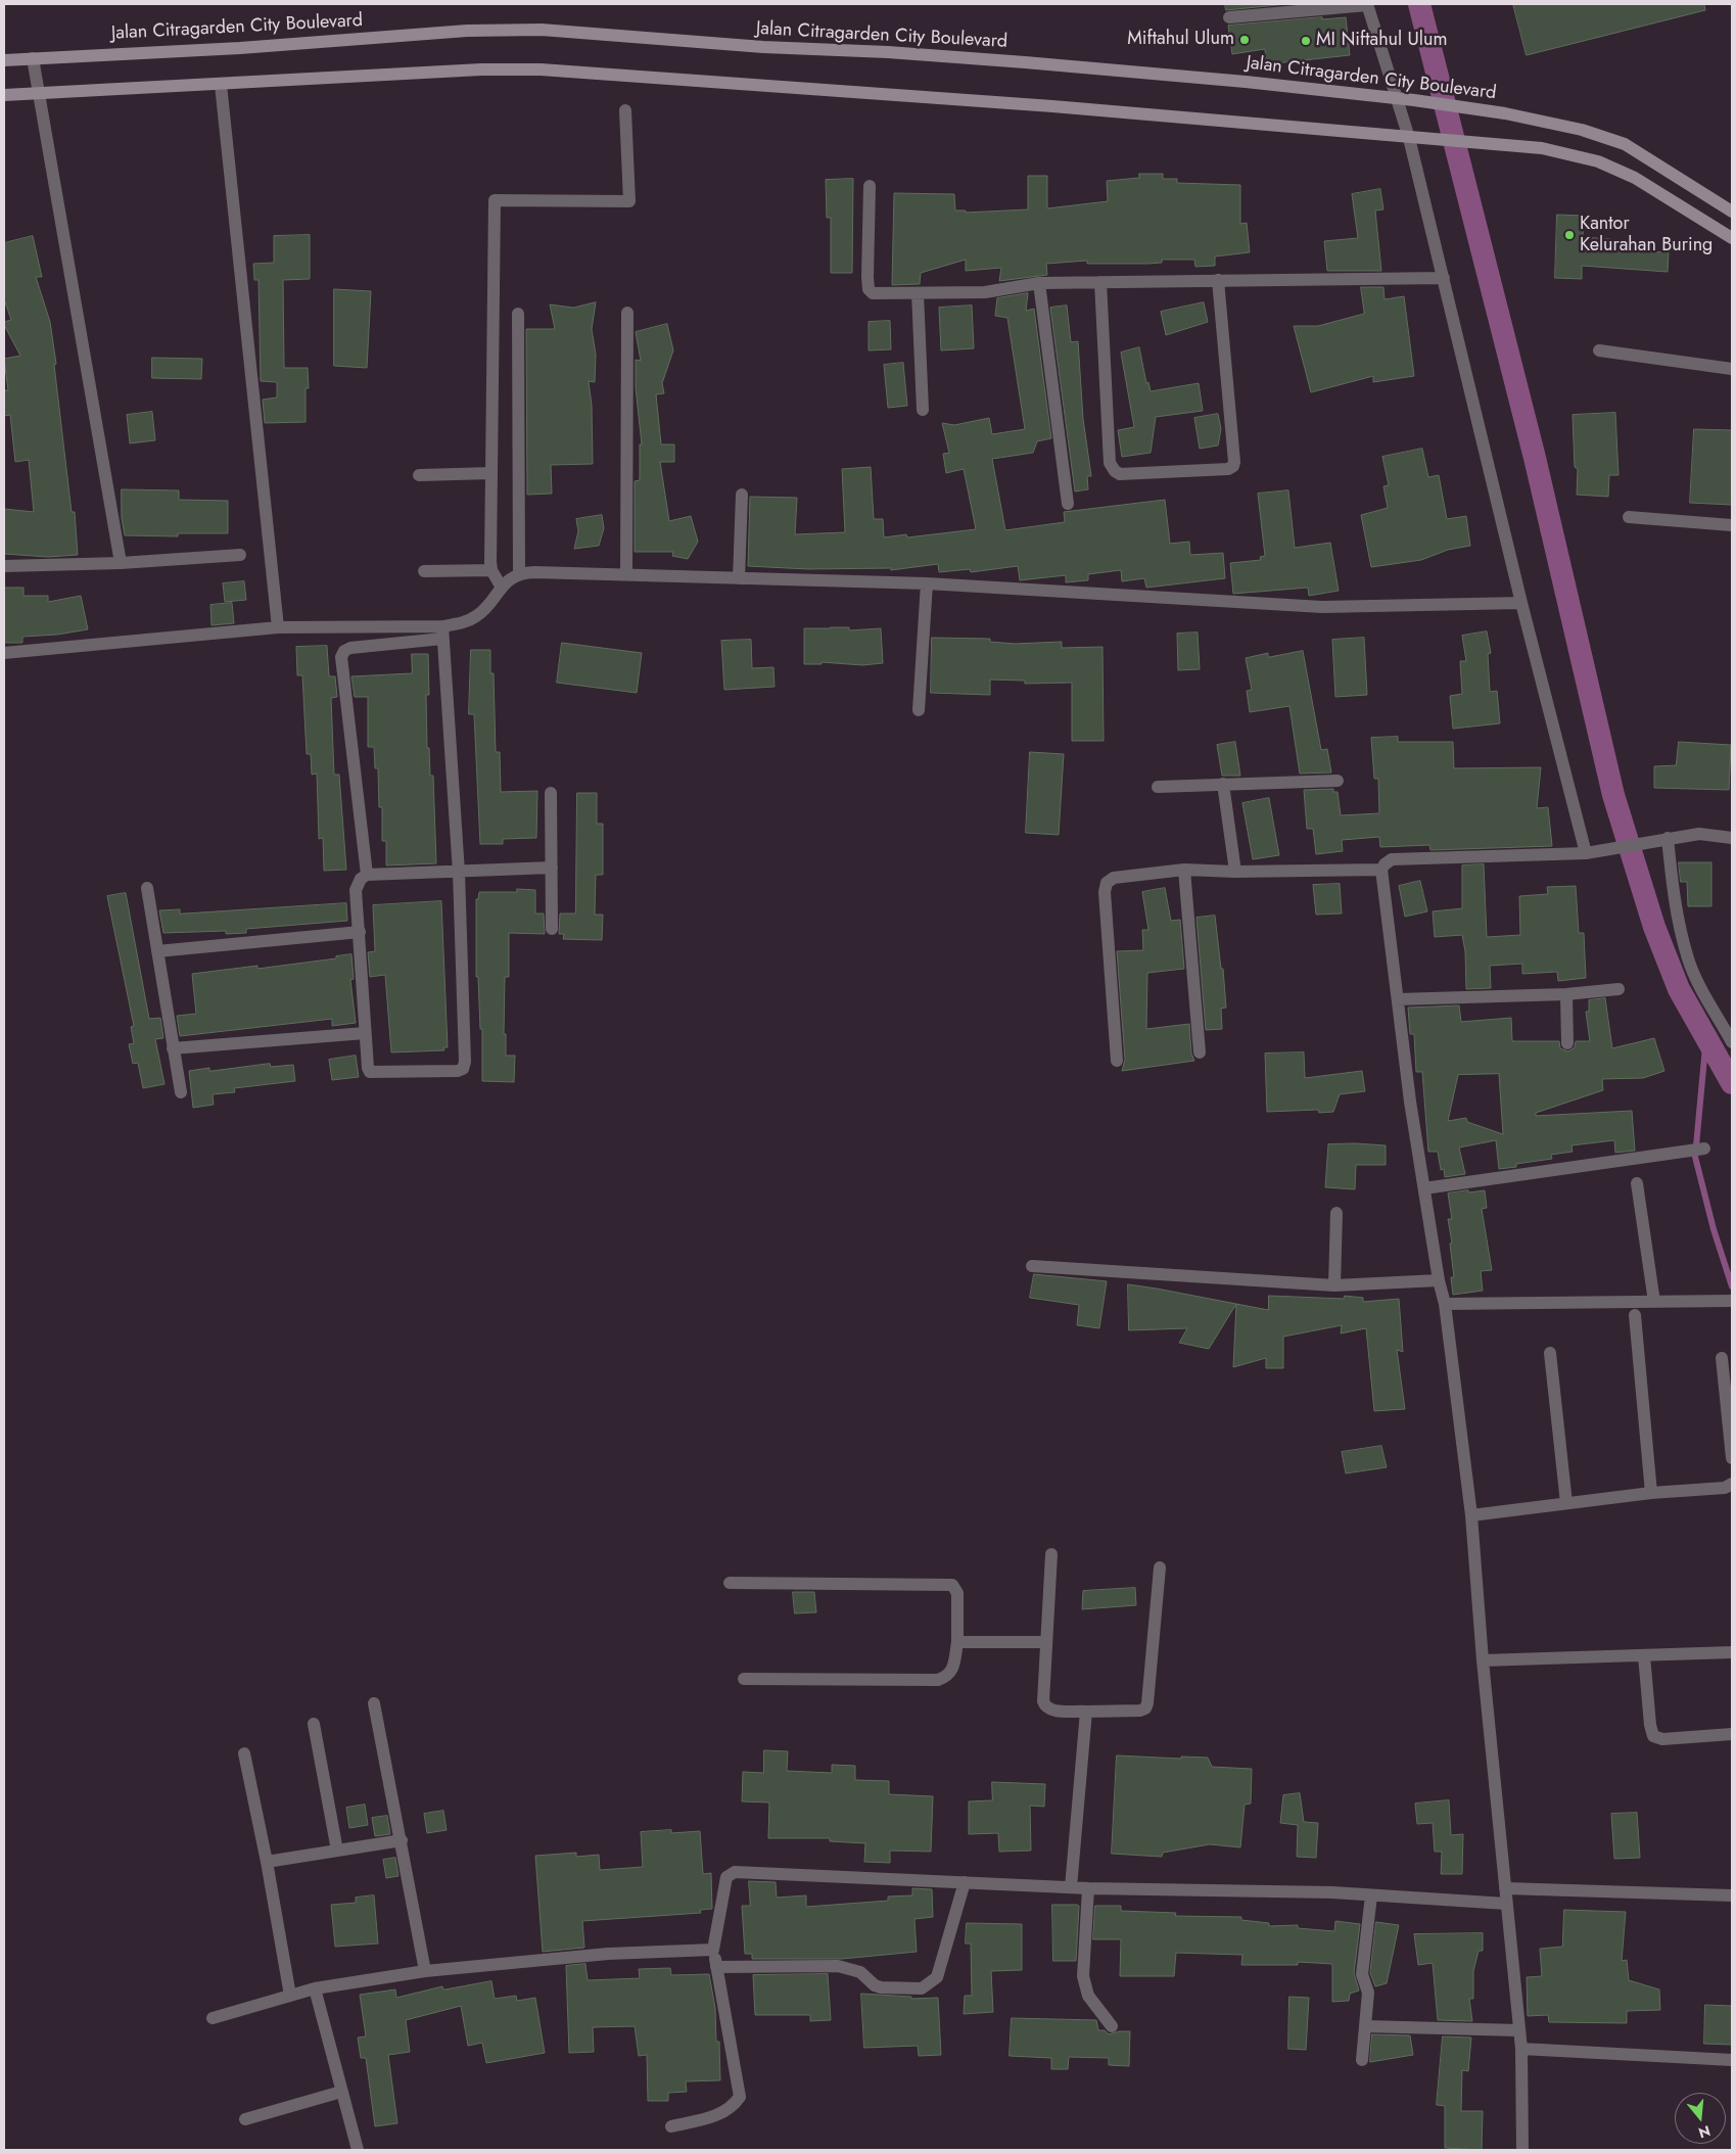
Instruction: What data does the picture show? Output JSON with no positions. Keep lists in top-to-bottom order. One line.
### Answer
{"streets":{"main road":["Jalan Citragarden City Boulevard"]},"places":["Miftahul Ulum","MI Niftahul Ulum","Kantor Kelurahan Buring"],"north":"bottom"}
